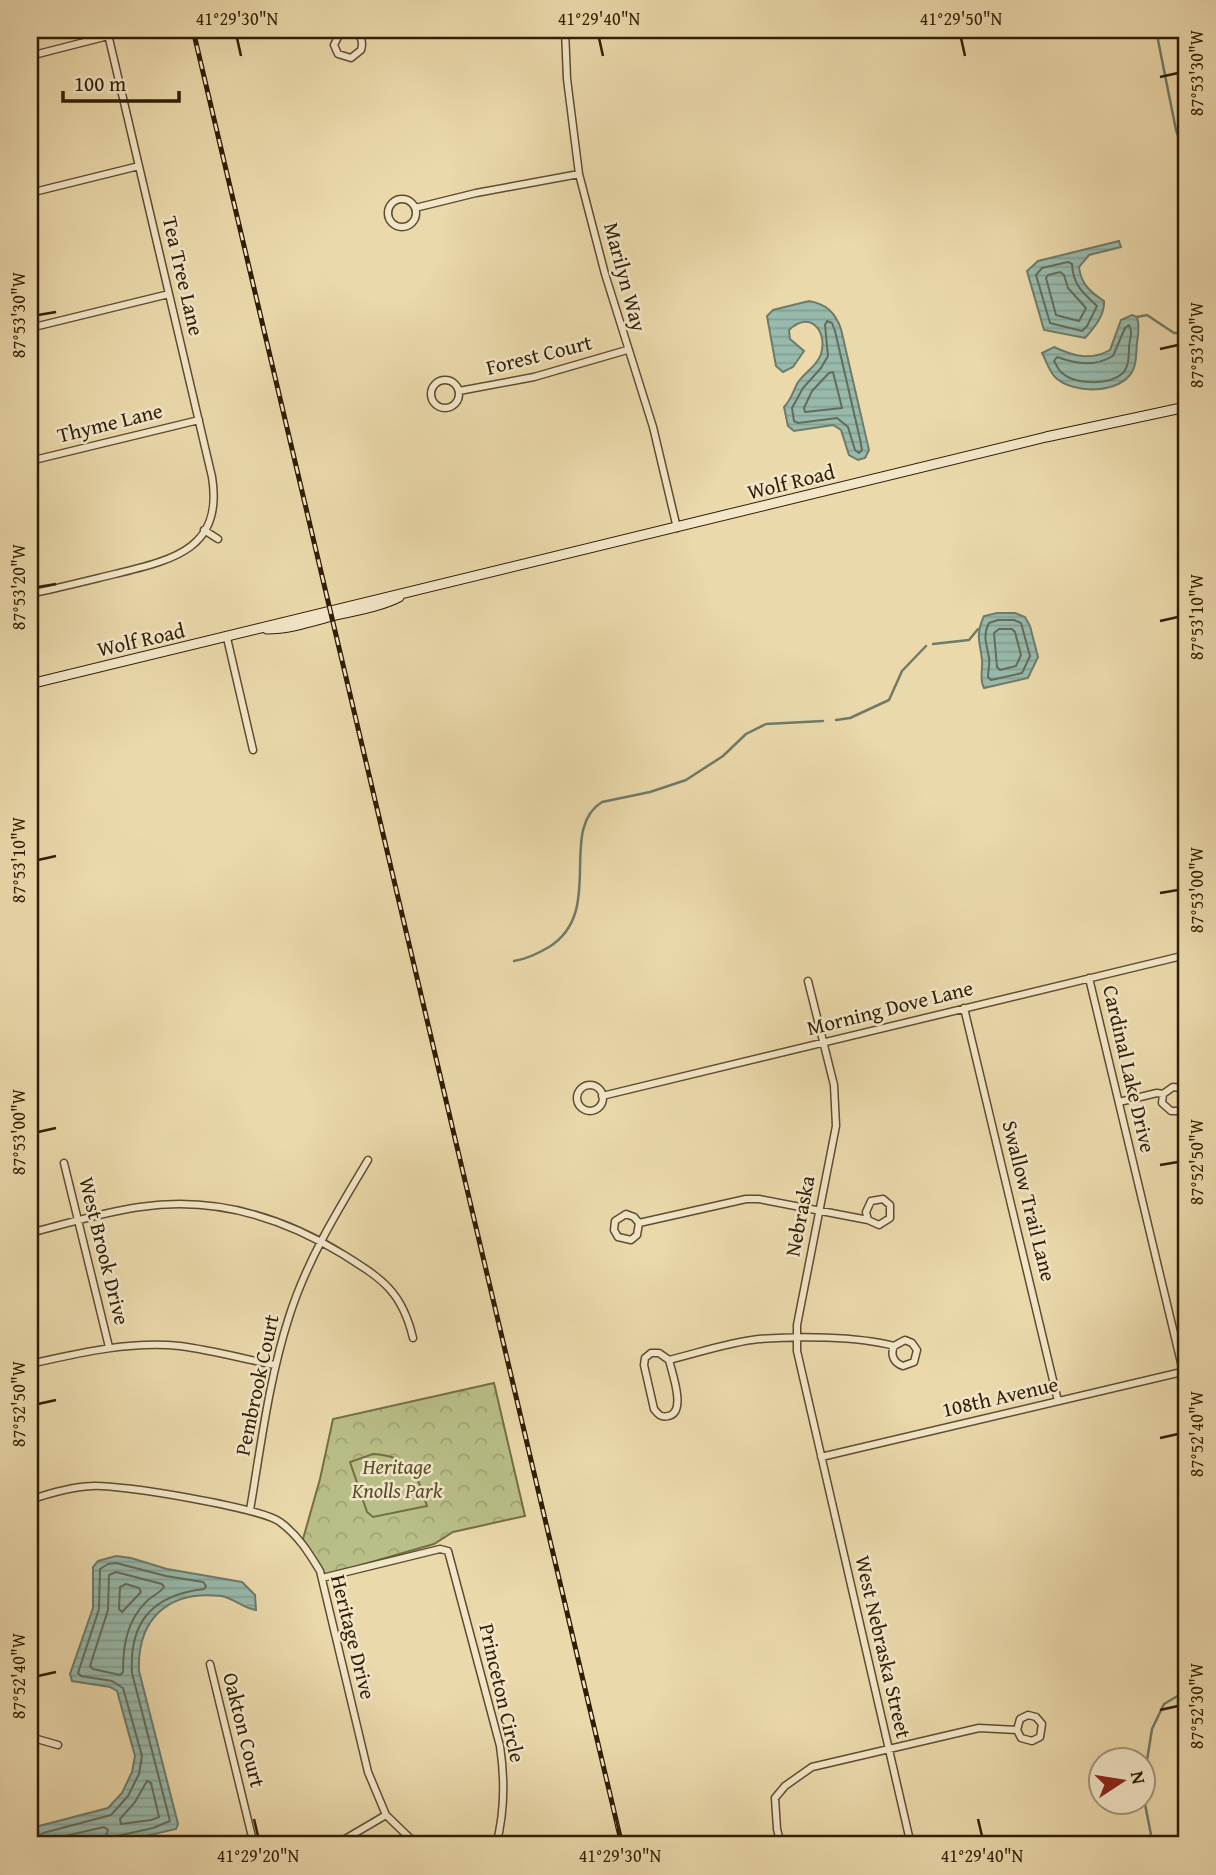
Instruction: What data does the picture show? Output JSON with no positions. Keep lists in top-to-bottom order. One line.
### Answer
{"streets":{"main road":["Wolf Road"],"street":["Tea Tree Lane","Marilyn Way","Forest Court","Thyme Lane","Morning Dove Lane","Cardinal Lake Drive","Swallow Trail Lane","Nebraska","West Brook Drive","Pembrook Court","108th Avenue","Heritage Drive","West Nebraska Street","Princeton Circle","Oakton Court"]},"crossings":[["Tea Tree Lane","Thyme Lane"],["Marilyn Way","Forest Court"],["Marilyn Way","Wolf Road"],["Morning Dove Lane","Cardinal Lake Drive"],["Morning Dove Lane","Swallow Trail Lane"],["Morning Dove Lane","Nebraska"],["Cardinal Lake Drive","108th Avenue"],["Swallow Trail Lane","108th Avenue"],["Nebraska","108th Avenue"],["Nebraska","West Nebraska Street"],["Pembrook Court","Heritage Drive"],["108th Avenue","West Nebraska Street"],["Heritage Drive","Princeton Circle"]],"parks":["Heritage Knolls Park"],"scale_bar":"100 m","north":"right","coordinates":["41°29'30\"N","41°29'40\"N","41°29'50\"N","87°53'30\"W","87°53'20\"W","87°53'10\"W","87°53'00\"W","87°52'50\"W","87°52'40\"W","87°52'30\"W","41°29'20\"N"]}
